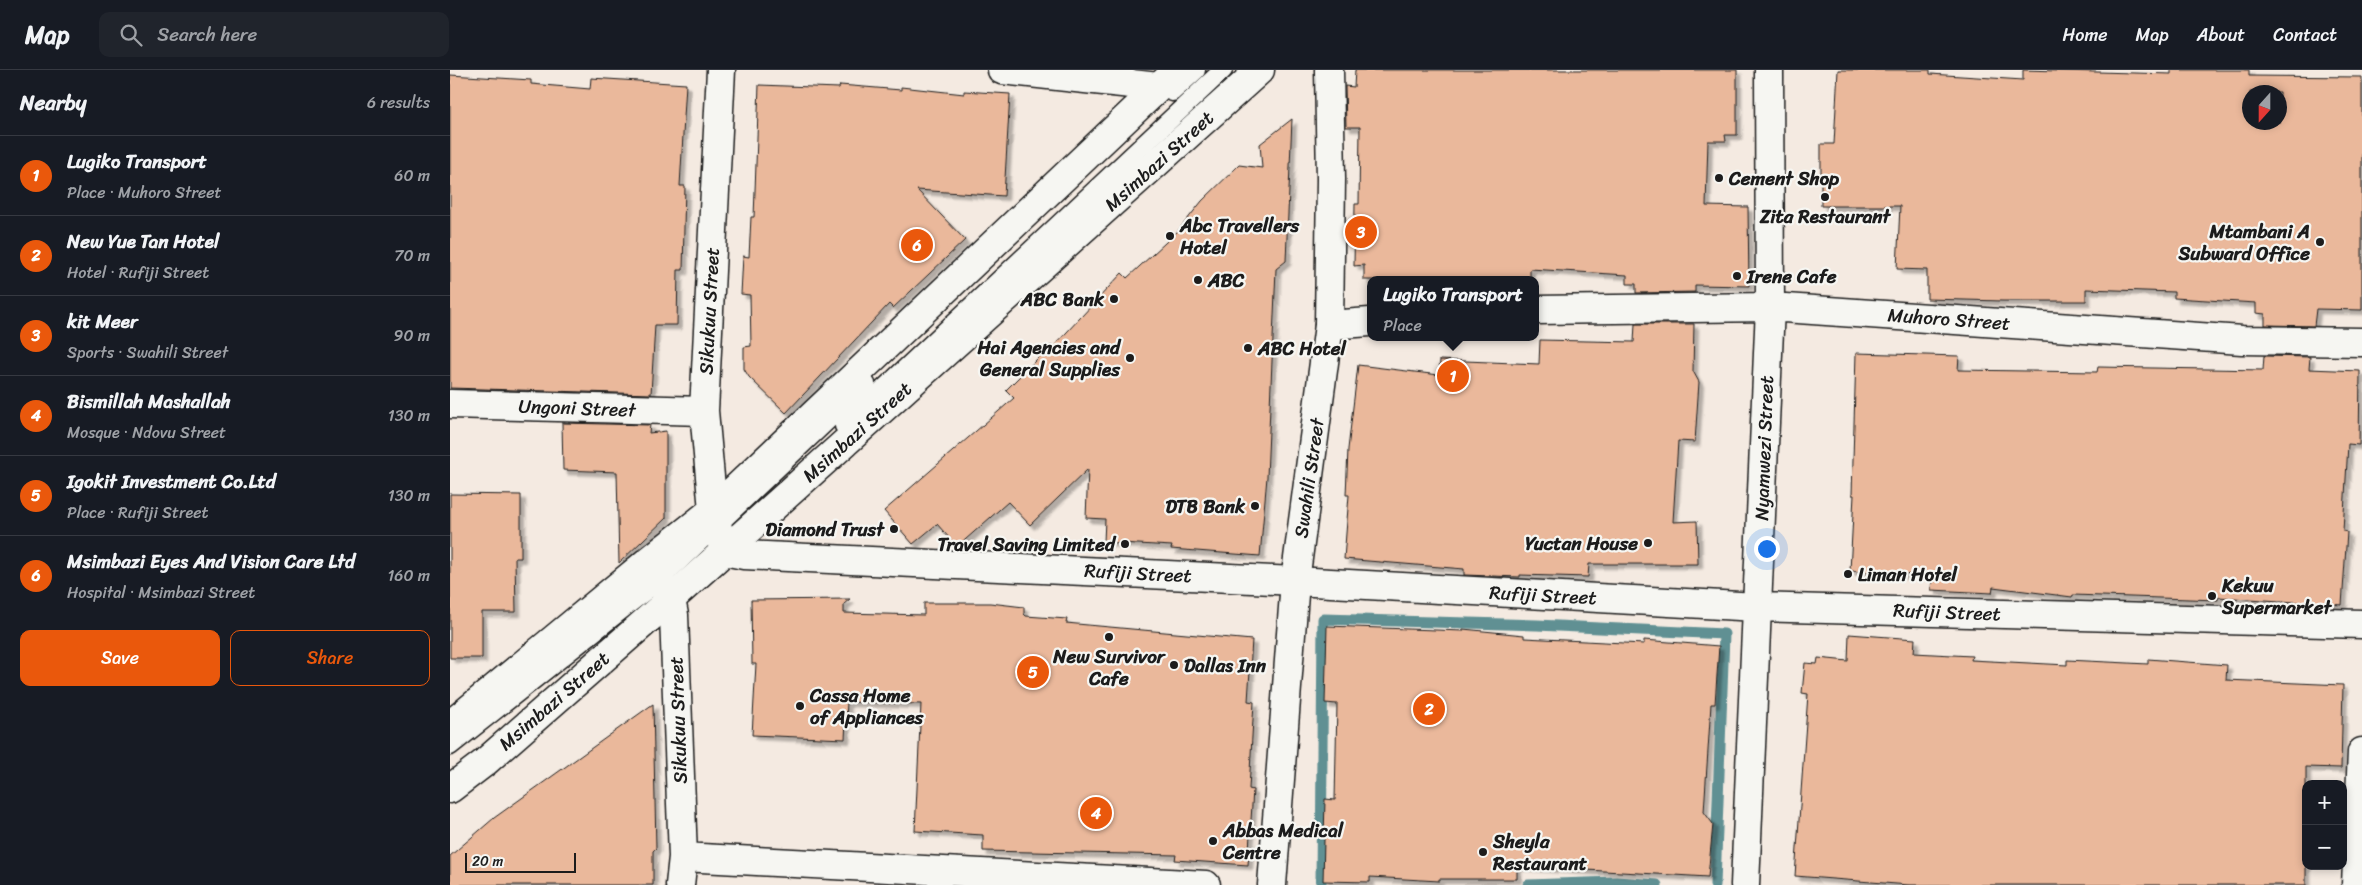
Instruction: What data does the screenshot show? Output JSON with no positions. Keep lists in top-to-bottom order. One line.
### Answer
{"streets":{"street":["Msimbazi Street","Sikukuu Street","Muhoro Street","Ungoni Street","Nyamwezi Street","Swahili Street","Rufiji Street"]},"crossings":[["Msimbazi Street","Sikukuu Street"],["Msimbazi Street","Rufiji Street"],["Sikukuu Street","Ungoni Street"],["Sikukuu Street","Rufiji Street"],["Muhoro Street","Nyamwezi Street"],["Nyamwezi Street","Rufiji Street"],["Swahili Street","Rufiji Street"]],"places":["Cement Shop","Zita Restaurant","Abc Travellers Hotel","Mtambani A Subward Office","Irene Cafe","ABC","ABC Bank","ABC Hotel","Hai Agencies and General Supplies","DTB Bank","Diamond Trust","Yuctan House","Travel Saving Limited","Liman Hotel","Kekuu Supermarket","New Survivor Cafe","Dallas Inn","Cassa Home of Appliances","Abbas Medical Centre","Sheyla Restaurant"],"scale_bar":"20 m","north":"bottom","page":{"header":"Map","search":"Search here","nav":["Home","Map","About","Contact"],"heading":["Nearby","6 results"],"list":[{"mark":"1","name":"Lugiko Transport","note":"Place · Muhoro Street","value":"60 m"},{"mark":"2","name":"New Yue Tan Hotel","note":"Hotel · Rufiji Street","value":"70 m"},{"mark":"3","name":"kit Meer","note":"Sports · Swahili Street","value":"90 m"},{"mark":"4","name":"Bismillah Mashallah","note":"Mosque · Ndovu Street","value":"130 m"},{"mark":"5","name":"Igokit Investment Co.Ltd","note":"Place · Rufiji Street","value":"130 m"},{"mark":"6","name":"Msimbazi Eyes And Vision Care Ltd","note":"Hospital · Msimbazi Street","value":"160 m"}],"pins":["3","6","1","5","2","4"],"popup":["Lugiko Transport","Place"],"buttons":["Save","Share"],"map_buttons":["+","−"],"scale":"20 m"}}
